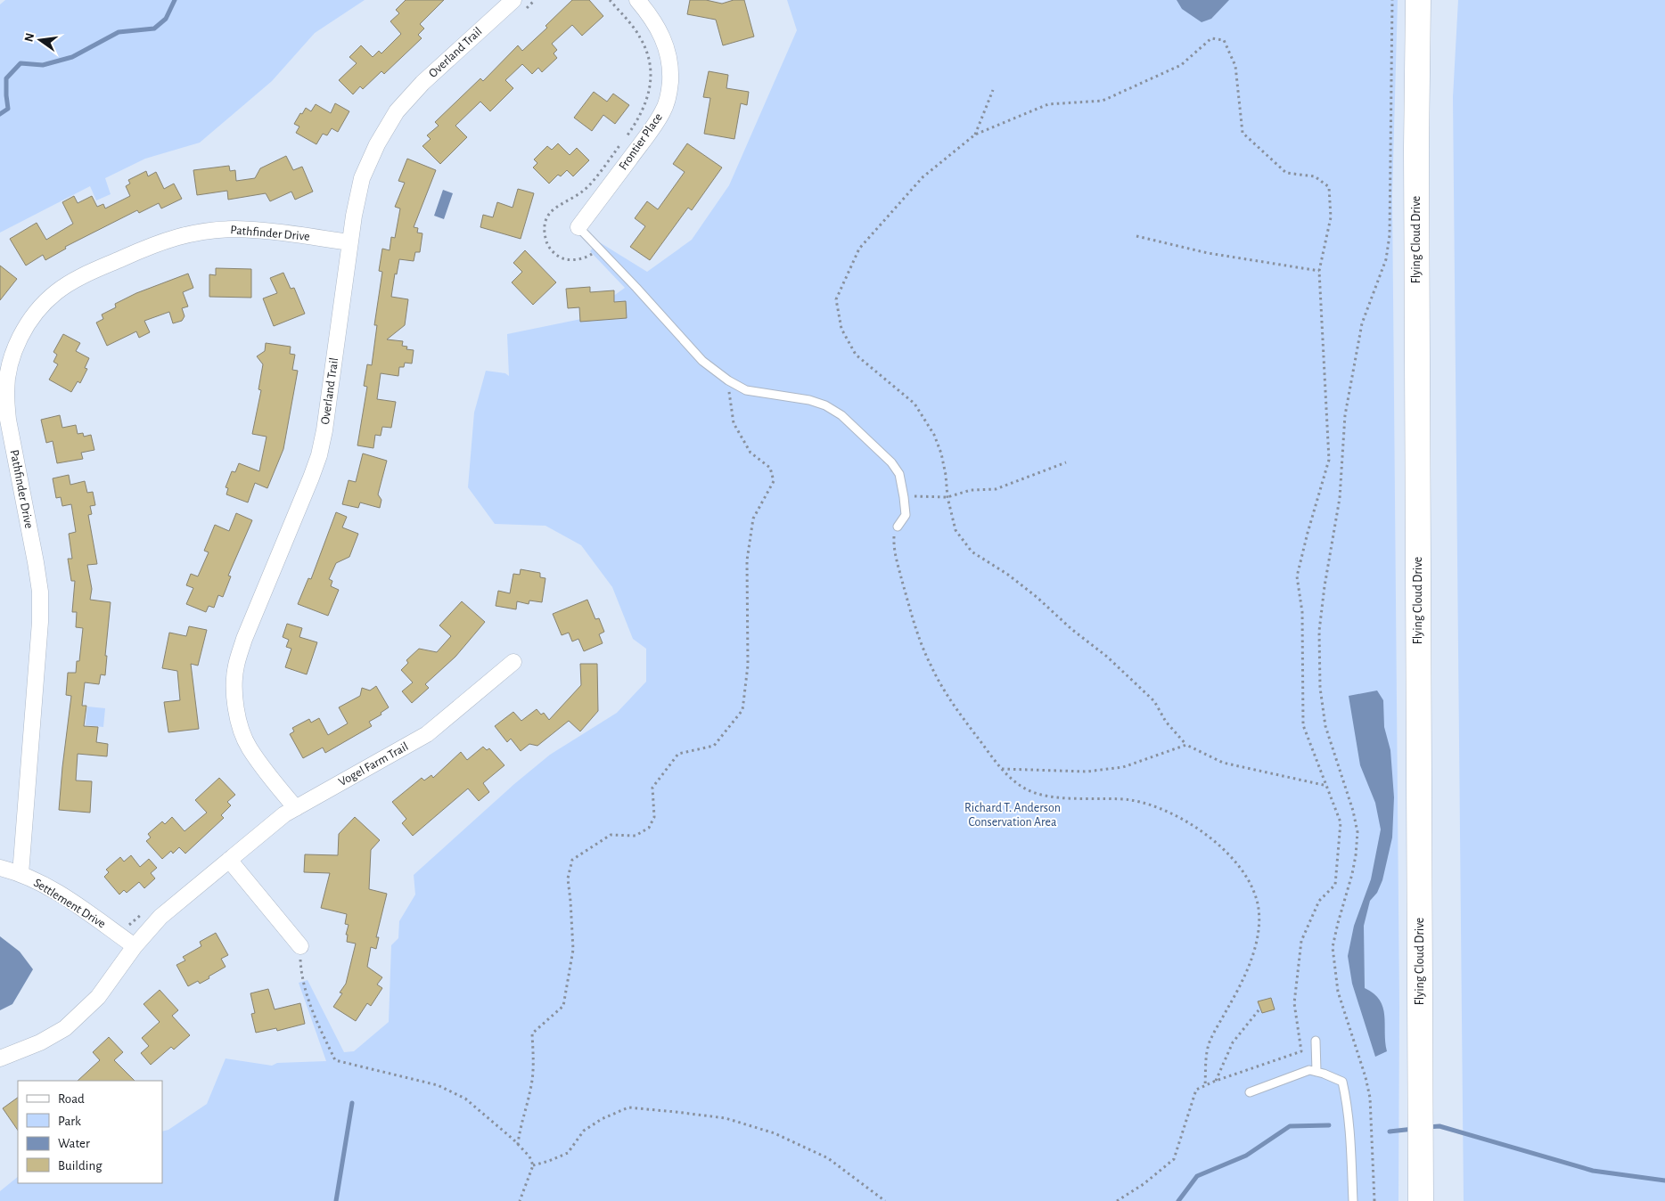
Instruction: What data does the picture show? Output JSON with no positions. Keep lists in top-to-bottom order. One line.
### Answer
{"streets":{"main road":["Flying Cloud Drive"],"street":["Overland Trail","Frontier Place","Pathfinder Drive","Vogel Farm Trail","Settlement Drive"]},"crossings":[["Overland Trail","Pathfinder Drive"],["Overland Trail","Vogel Farm Trail"],["Pathfinder Drive","Settlement Drive"],["Vogel Farm Trail","Settlement Drive"]],"parks":["Richard T. Anderson Conservation Area"],"legend":["Road","Park","Water","Building"],"north":"left"}
